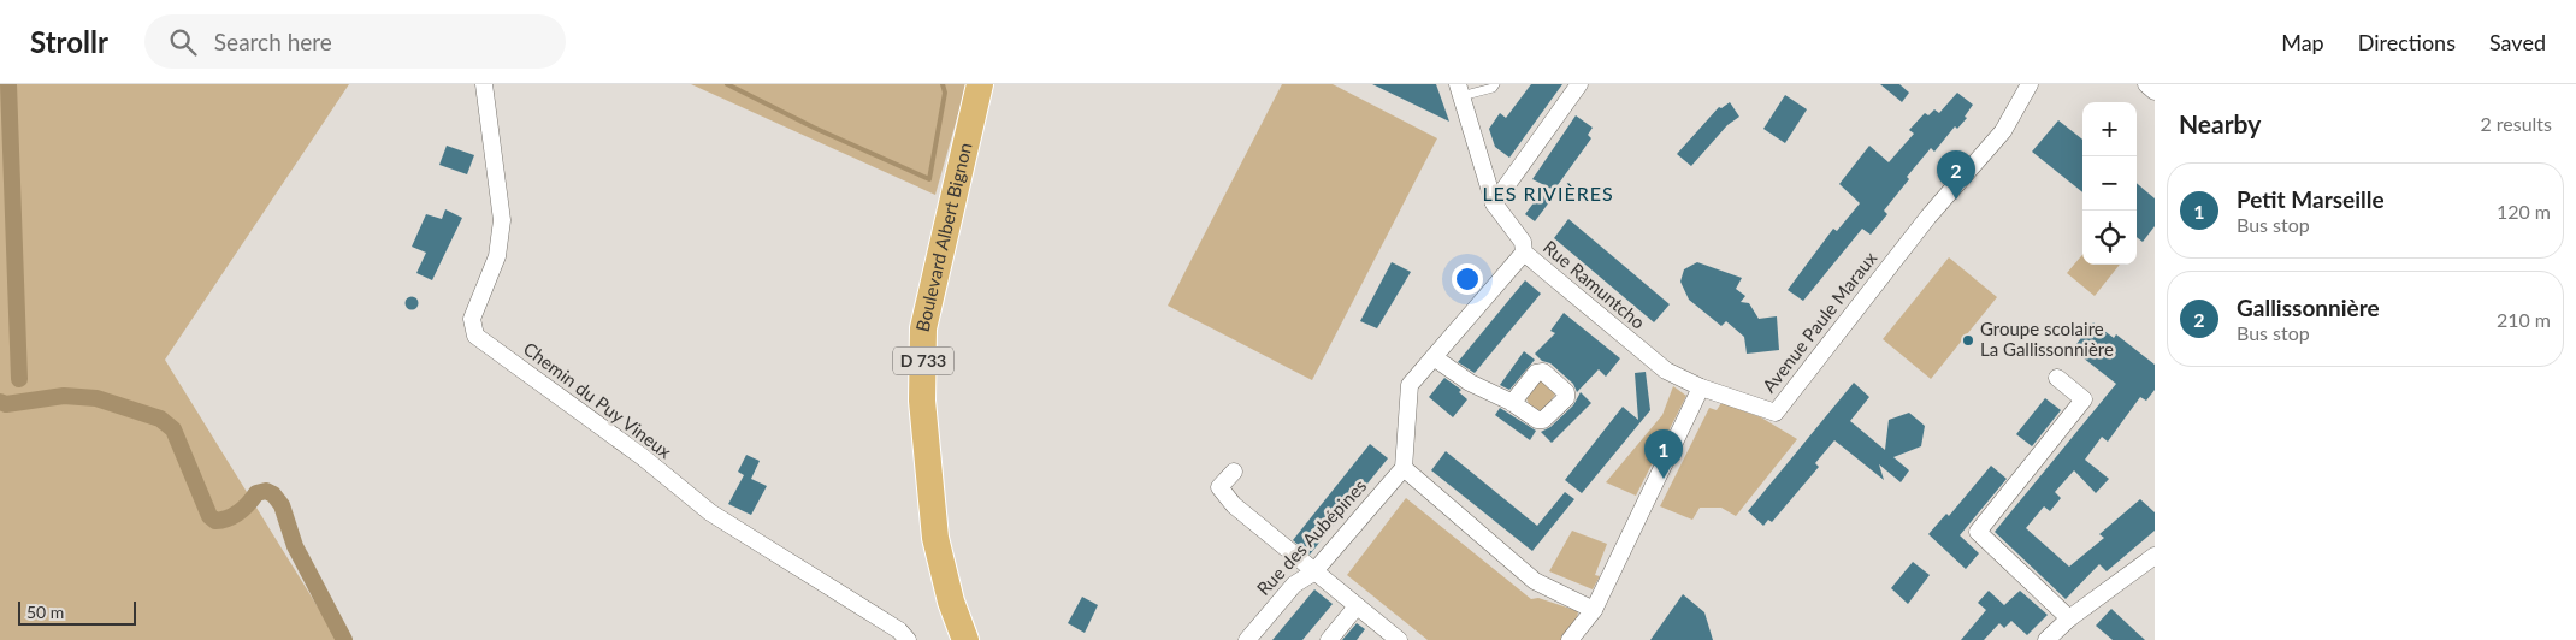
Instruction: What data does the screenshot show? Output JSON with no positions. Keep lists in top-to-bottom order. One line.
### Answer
{"streets":{"main road":["Boulevard Albert Bignon","D 733"],"street":["Rue Ramuntcho","Avenue Paule Maraux","Chemin du Puy Vineux","Rue des Aubépines"]},"crossings":[["Rue Ramuntcho","Avenue Paule Maraux"]],"districts":["LES RIVIÈRES"],"places":["Groupe scolaire La Gallissonnière"],"scale_bar":"50 m","page":{"header":"Strollr","search":"Search here","nav":["Map","Directions","Saved"],"heading":["Nearby","2 results"],"map_buttons":["+","−"],"pins":["2","1"],"list":[{"mark":"1","name":"Petit Marseille","note":"Bus stop","value":"120 m"},{"mark":"2","name":"Gallissonnière","note":"Bus stop","value":"210 m"}],"scale":"50 m"}}
